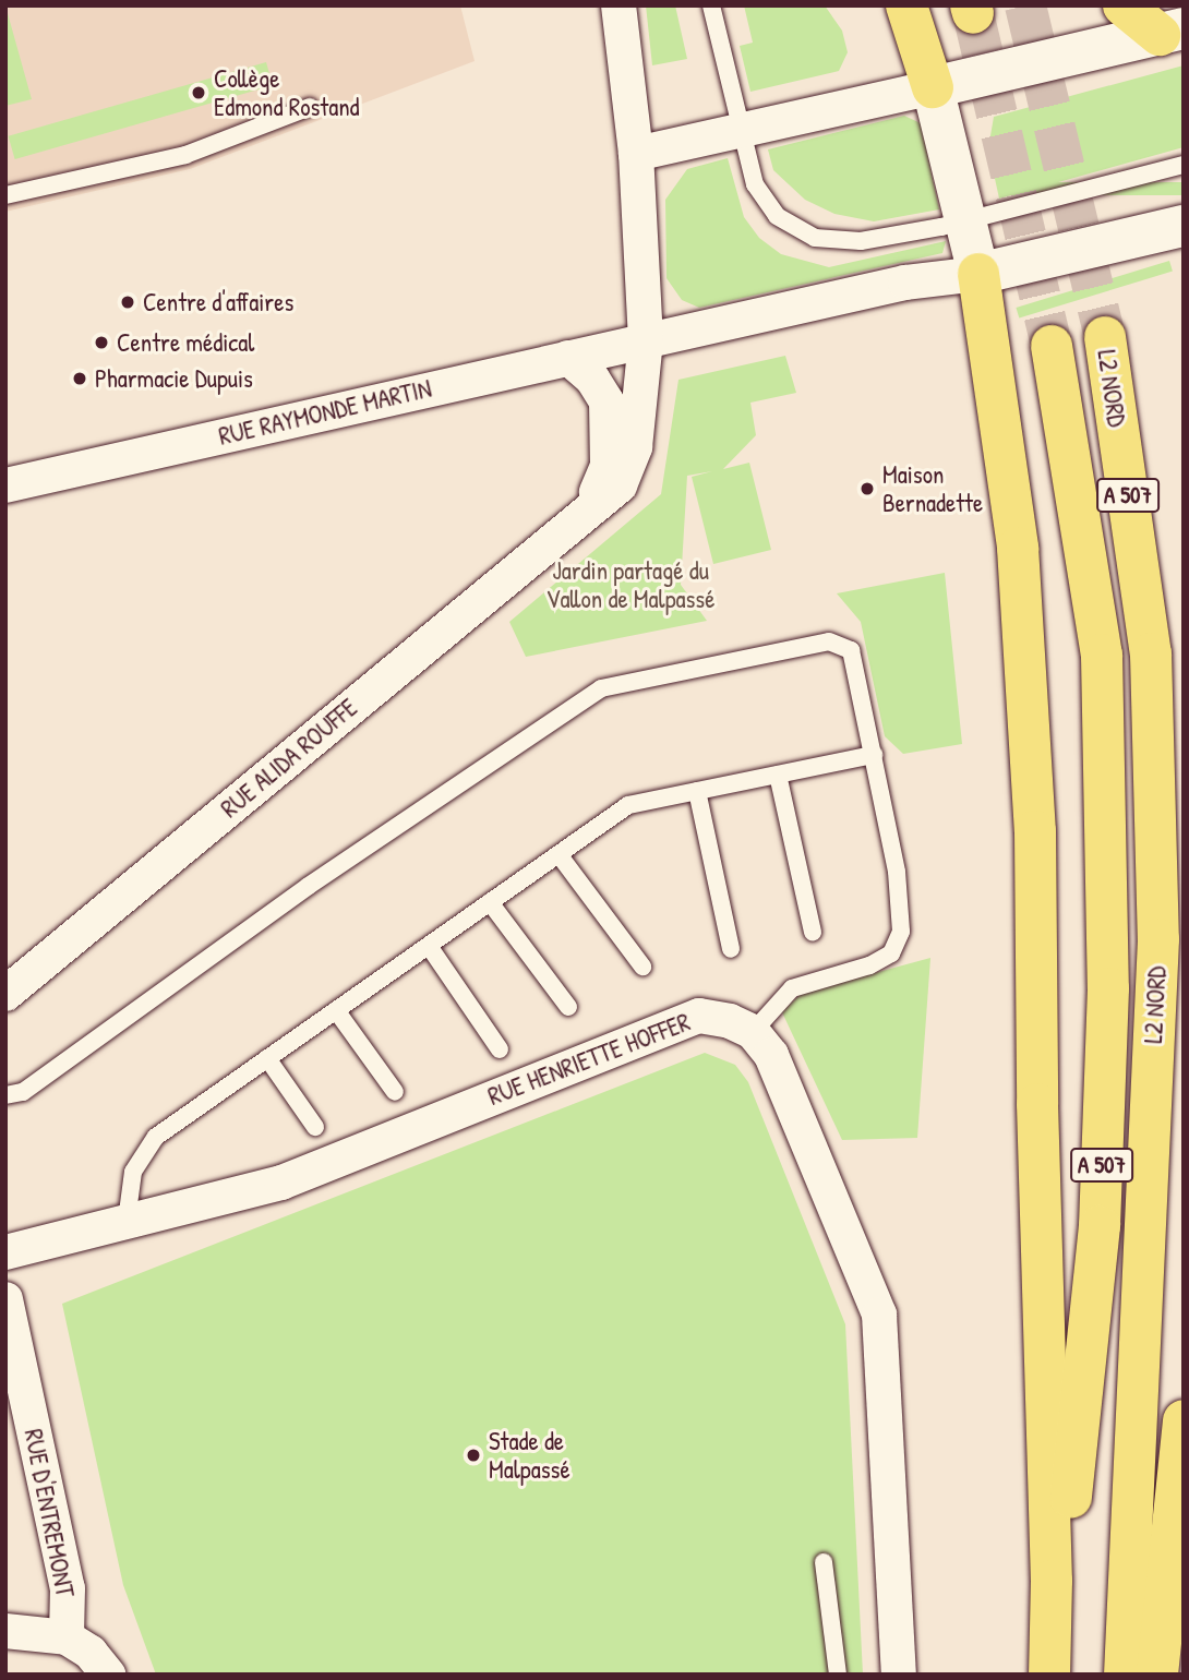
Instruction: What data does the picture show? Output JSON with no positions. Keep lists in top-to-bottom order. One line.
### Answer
{"streets":{"highway":["L2 NORD","A 507"],"street":["RUE RAYMONDE MARTIN","RUE ALIDA ROUFFE","RUE HENRIETTE HOFFER","RUE D'ENTREMONT"]},"crossings":[["RUE RAYMONDE MARTIN","RUE ALIDA ROUFFE"]],"parks":["Jardin partagé du Vallon de Malpassé"],"places":["Collège Edmond Rostand","Centre d'affaires","Centre médical","Pharmacie Dupuis","Maison Bernadette","Stade de Malpassé"]}
